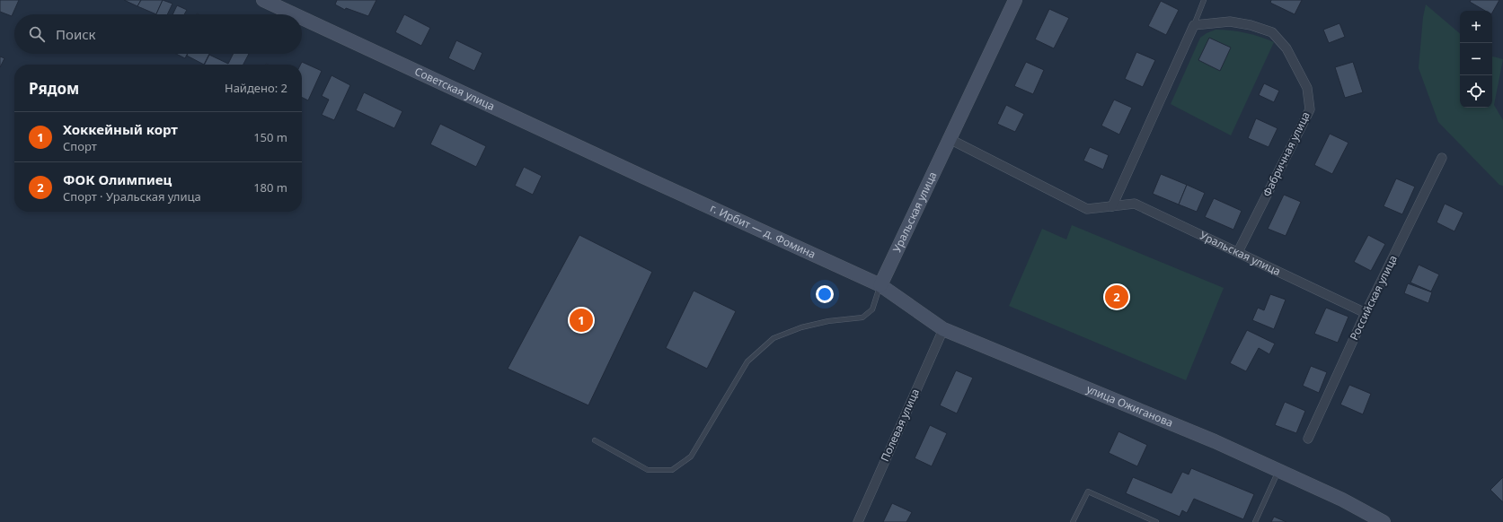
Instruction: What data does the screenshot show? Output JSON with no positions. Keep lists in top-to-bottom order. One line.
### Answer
{"streets":{"street":["Советская улица","Фабричная улица","Уральская улица","г. Ирбит — д. Фомина","Российская улица","улица Ожиганова","Полевая улица"]},"crossings":[["Советская улица","г. Ирбит — д. Фомина"],["Фабричная улица","Уральская улица"],["Уральская улица","г. Ирбит — д. Фомина"],["Уральская улица","Российская улица"],["Уральская улица","улица Ожиганова"],["г. Ирбит — д. Фомина","улица Ожиганова"],["улица Ожиганова","Полевая улица"]],"page":{"map_buttons":["+","−"],"search":"Поиск","heading":["Рядом","Найдено: 2"],"list":[{"mark":"1","name":"Хоккейный корт","note":"Спорт","value":"150 m"},{"mark":"2","name":"ФОК Олимпиец","note":"Спорт · Уральская улица","value":"180 m"}],"pins":["2","1"]}}
